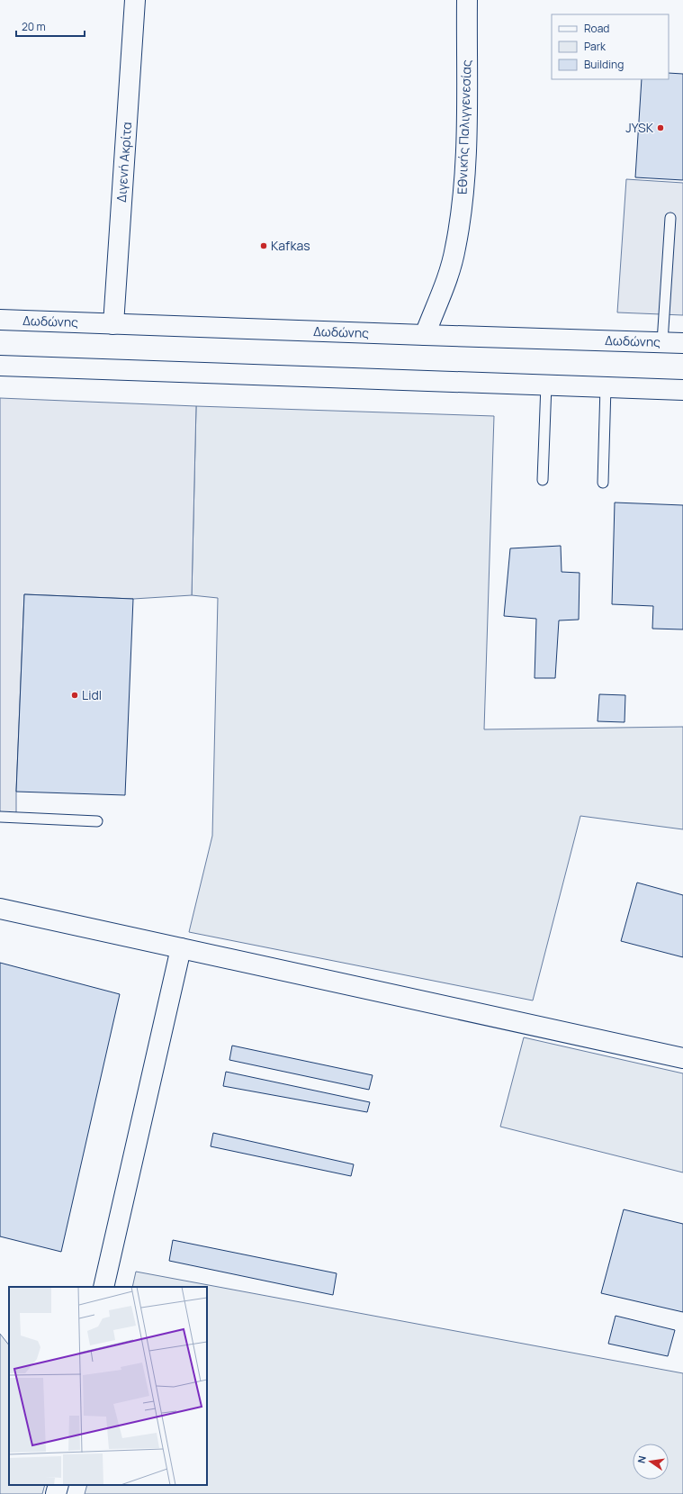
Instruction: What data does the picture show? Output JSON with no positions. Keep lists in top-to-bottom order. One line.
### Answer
{"streets":{"street":["Εθνικής Παλιγγενεσίας","Διγενή Ακρίτα","Δωδώνης"]},"crossings":[["Εθνικής Παλιγγενεσίας","Δωδώνης"],["Διγενή Ακρίτα","Δωδώνης"]],"places":["JYSK","Kafkas","Lidl"],"legend":["Road","Park","Building"],"scale_bar":"20 m","north":"left"}
